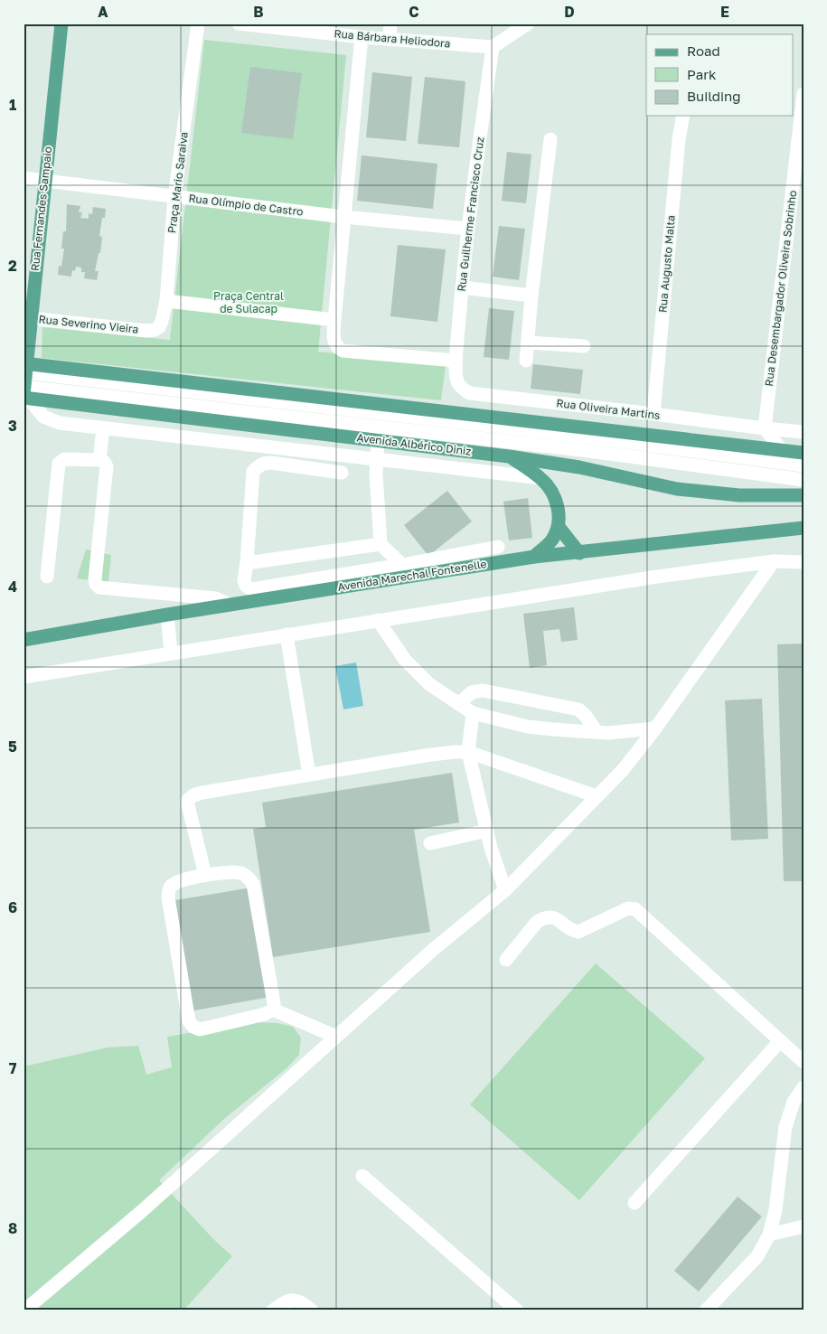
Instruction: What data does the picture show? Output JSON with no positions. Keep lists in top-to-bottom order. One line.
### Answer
{"streets":{"main road":["Rua Fernandes Sampaio","Avenida Albérico Diniz","Avenida Marechal Fontenelle"],"street":["Rua Bárbara Heliodora","Praça Mario Saraiva","Rua Olímpio de Castro","Rua Guilherme Francisco Cruz","Rua Augusto Malta","Rua Desembargador Oliveira Sobrinho","Rua Severino Vieira","Rua Oliveira Martins"]},"crossings":[["Rua Bárbara Heliodora","Rua Guilherme Francisco Cruz"],["Praça Mario Saraiva","Rua Olímpio de Castro"],["Praça Mario Saraiva","Rua Severino Vieira"],["Rua Olímpio de Castro","Rua Fernandes Sampaio"],["Rua Olímpio de Castro","Rua Guilherme Francisco Cruz"],["Rua Fernandes Sampaio","Rua Severino Vieira"],["Rua Fernandes Sampaio","Avenida Albérico Diniz"],["Rua Guilherme Francisco Cruz","Rua Oliveira Martins"],["Rua Augusto Malta","Rua Oliveira Martins"],["Rua Desembargador Oliveira Sobrinho","Rua Oliveira Martins"]],"parks":["Praça Central de Sulacap"],"legend":["Road","Park","Building"],"grid":{"columns":["A","B","C","D","E"],"rows":["1","2","3","4","5","6","7","8"]}}
